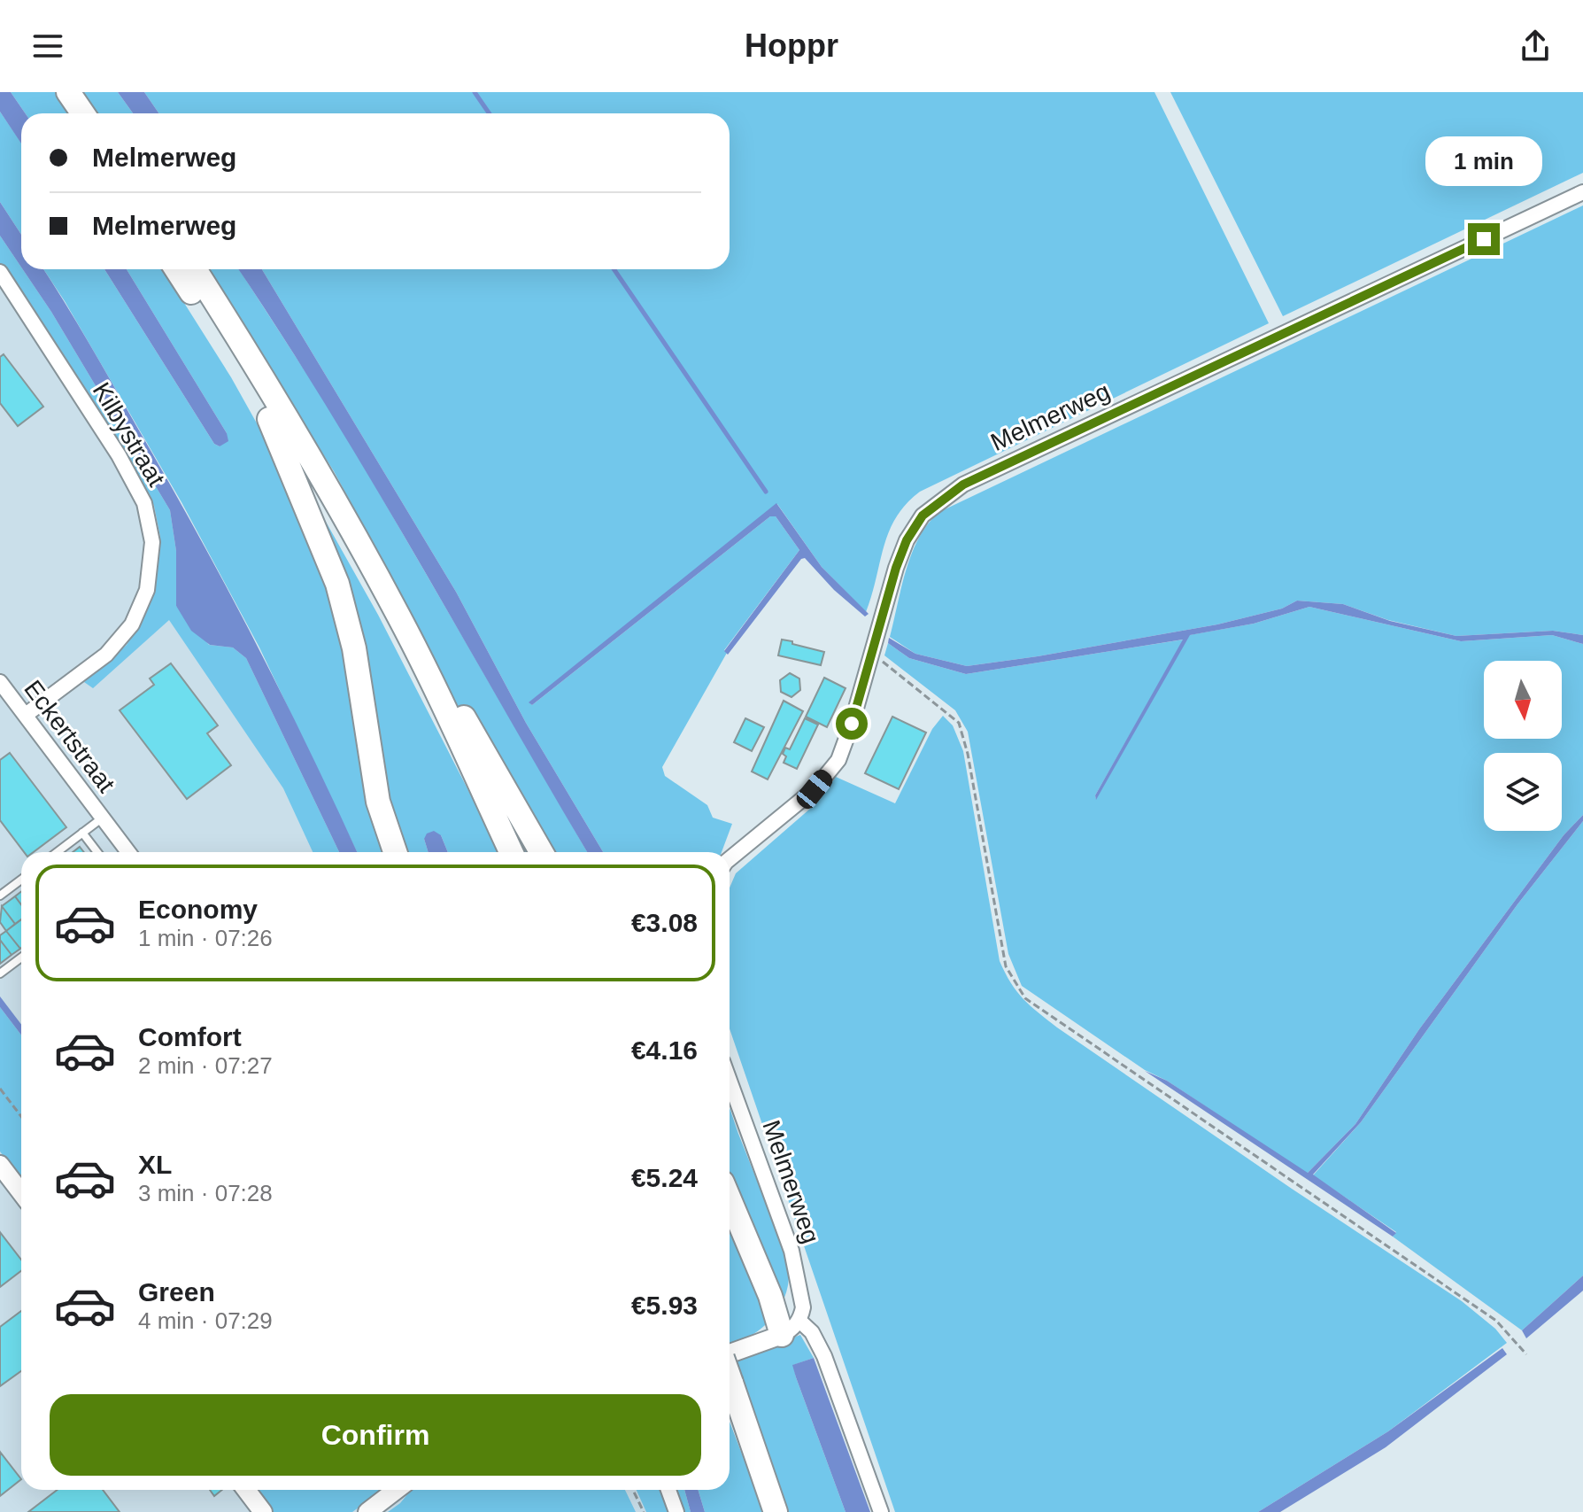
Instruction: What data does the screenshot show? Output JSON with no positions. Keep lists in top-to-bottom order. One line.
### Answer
{"streets":{"street":["Melmerweg","Kilbystraat","Eckertstraat"]},"crossings":[["Kilbystraat","Eckertstraat"]],"north":"bottom","page":{"header":"Hoppr","banner":["Melmerweg","Melmerweg"],"bubble":"1 min","list":[{"name":"Economy","note":"1 min · 07:26","value":"€3.08"},{"name":"Comfort","note":"2 min · 07:27","value":"€4.16"},{"name":"XL","note":"3 min · 07:28","value":"€5.24"},{"name":"Green","note":"4 min · 07:29","value":"€5.93"}],"buttons":"Confirm"}}
